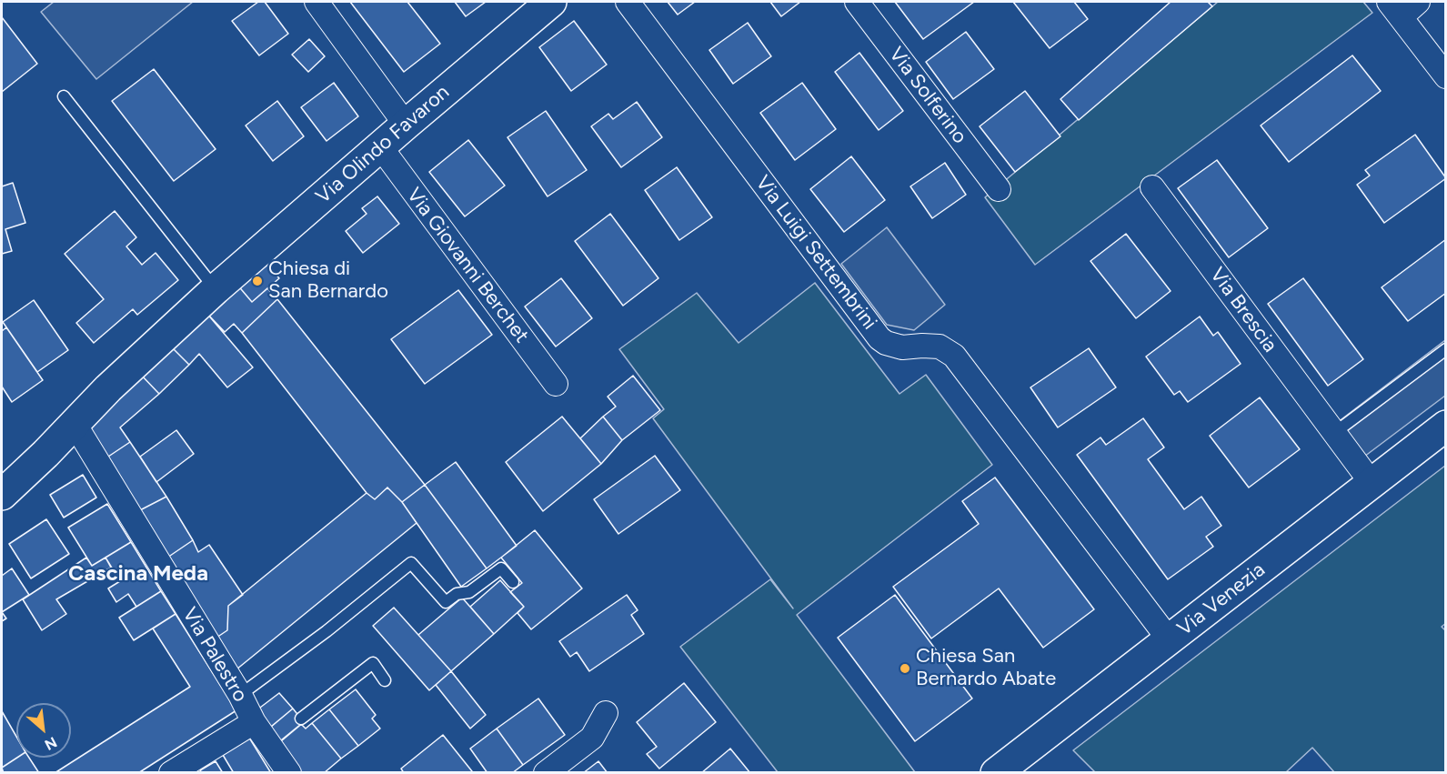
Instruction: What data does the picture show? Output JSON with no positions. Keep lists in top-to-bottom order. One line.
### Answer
{"streets":{"street":["Via Solferino","Via Olindo Favaron","Via Luigi Settembrini","Via Giovanni Berchet","Via Brescia","Via Venezia","Via Palestro"]},"crossings":[["Via Olindo Favaron","Via Giovanni Berchet"],["Via Olindo Favaron","Via Palestro"],["Via Luigi Settembrini","Via Venezia"],["Via Brescia","Via Venezia"]],"districts":["Cascina Meda"],"places":["Chiesa di San Bernardo","Chiesa San Bernardo Abate"],"north":"bottom right"}
